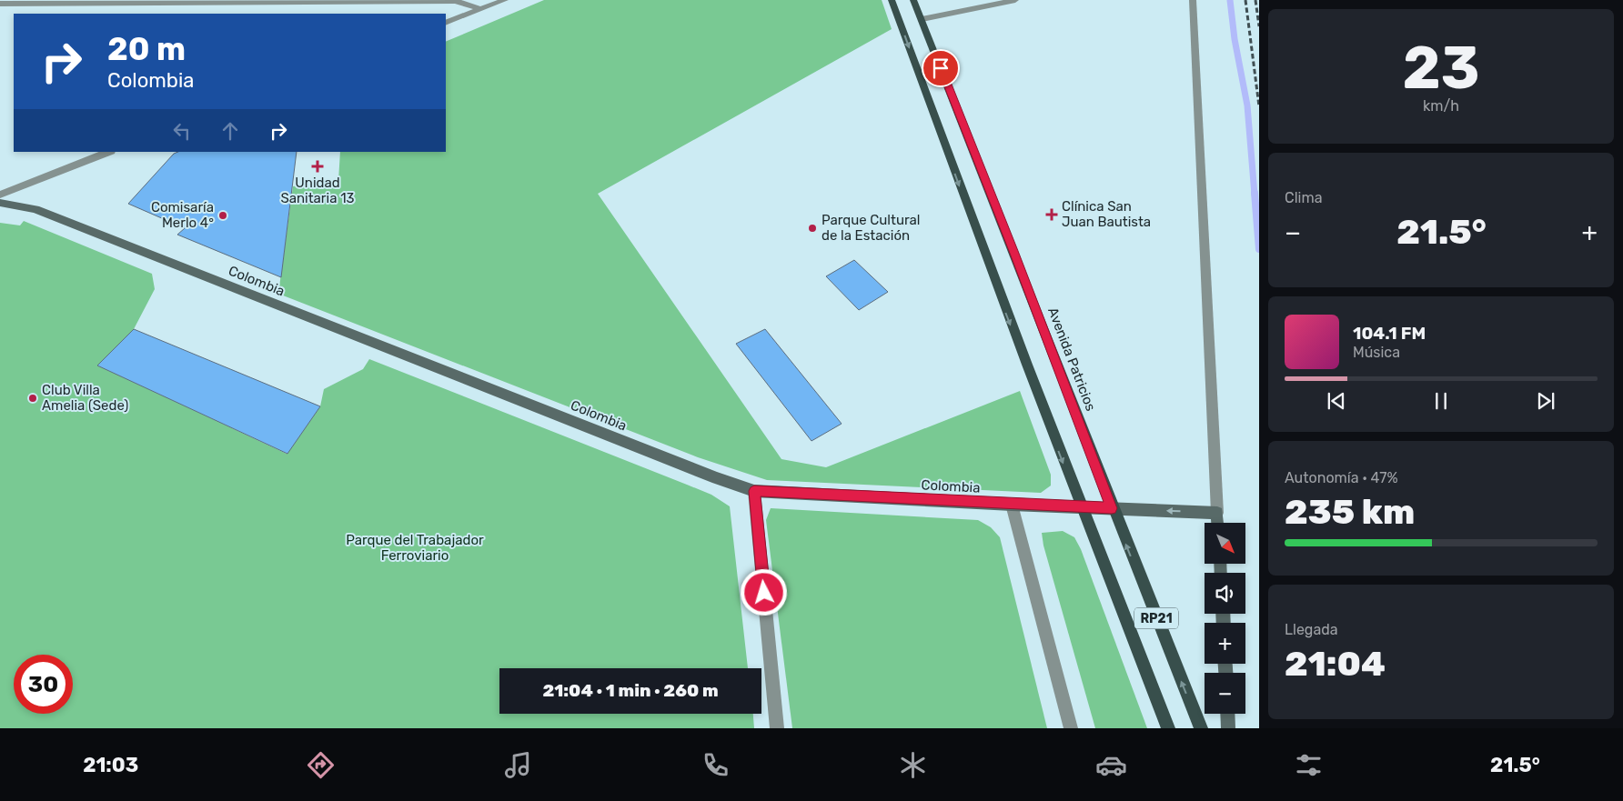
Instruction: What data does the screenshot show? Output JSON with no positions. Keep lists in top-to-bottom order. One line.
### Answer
{"streets":{"main road":["Avenida Patricios","RP21"],"street":["Colombia"]},"crossings":[["Colombia","Avenida Patricios"],["Colombia","RP21"]],"parks":["Parque del Trabajador Ferroviario"],"places":{"health":["Unidad Sanitaria 13","Clínica San Juan Bautista"],"other":["Comisaría Merlo 4°","Parque Cultural de la Estación","Club Villa Amelia (Sede)"]},"north":"bottom right","page":{"tile":[["23","km/h"],"Clima",["Autonomía · 47%","235 km"],["Llegada","21:04"]],"turn":["20 m","Colombia"],"heat":["−","21.5°","+"],"song":["104.1 FM","Música"],"map_buttons":["+","−"],"limit":"30","trip":"21:04 · 1 min · 260 m","tabs":["21:03","21.5°"]}}
